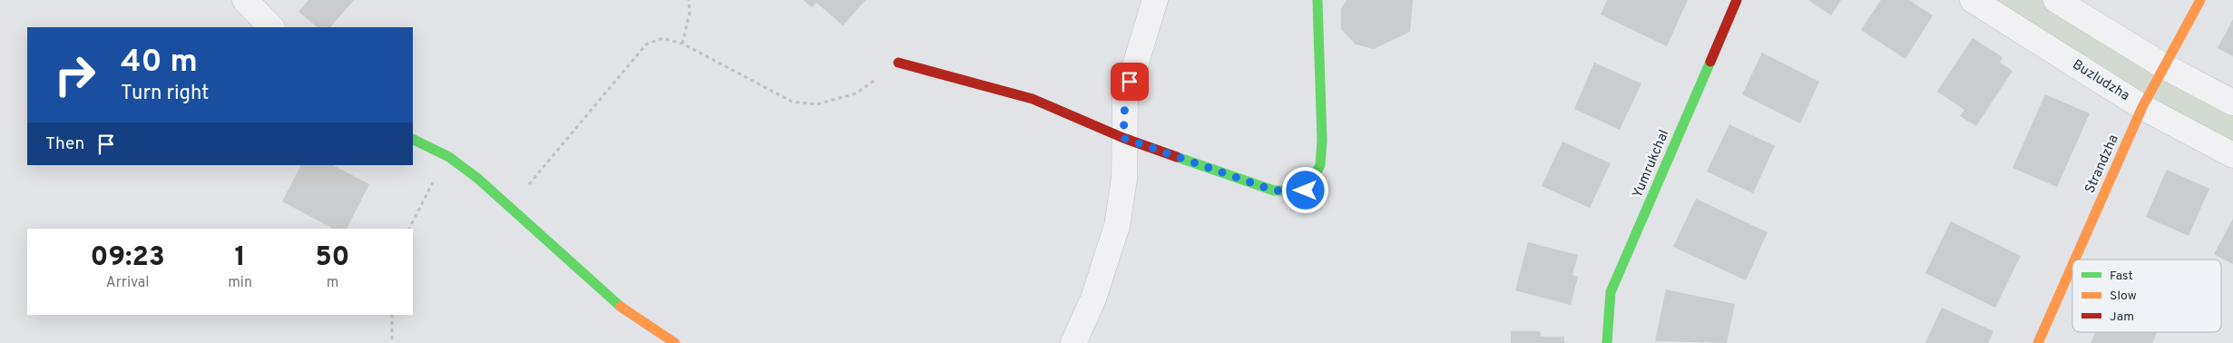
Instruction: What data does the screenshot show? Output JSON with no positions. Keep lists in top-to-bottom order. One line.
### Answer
{"streets":{"street":["Buzludzha","Yumrukchal","Strandzha"]},"crossings":[["Buzludzha","Strandzha"]],"legend":["Fast","Slow","Jam"],"page":{"turn":["40 m","Turn right"],"then":"Then","eta":["09:23","Arrival","1","min","50","m"]}}
